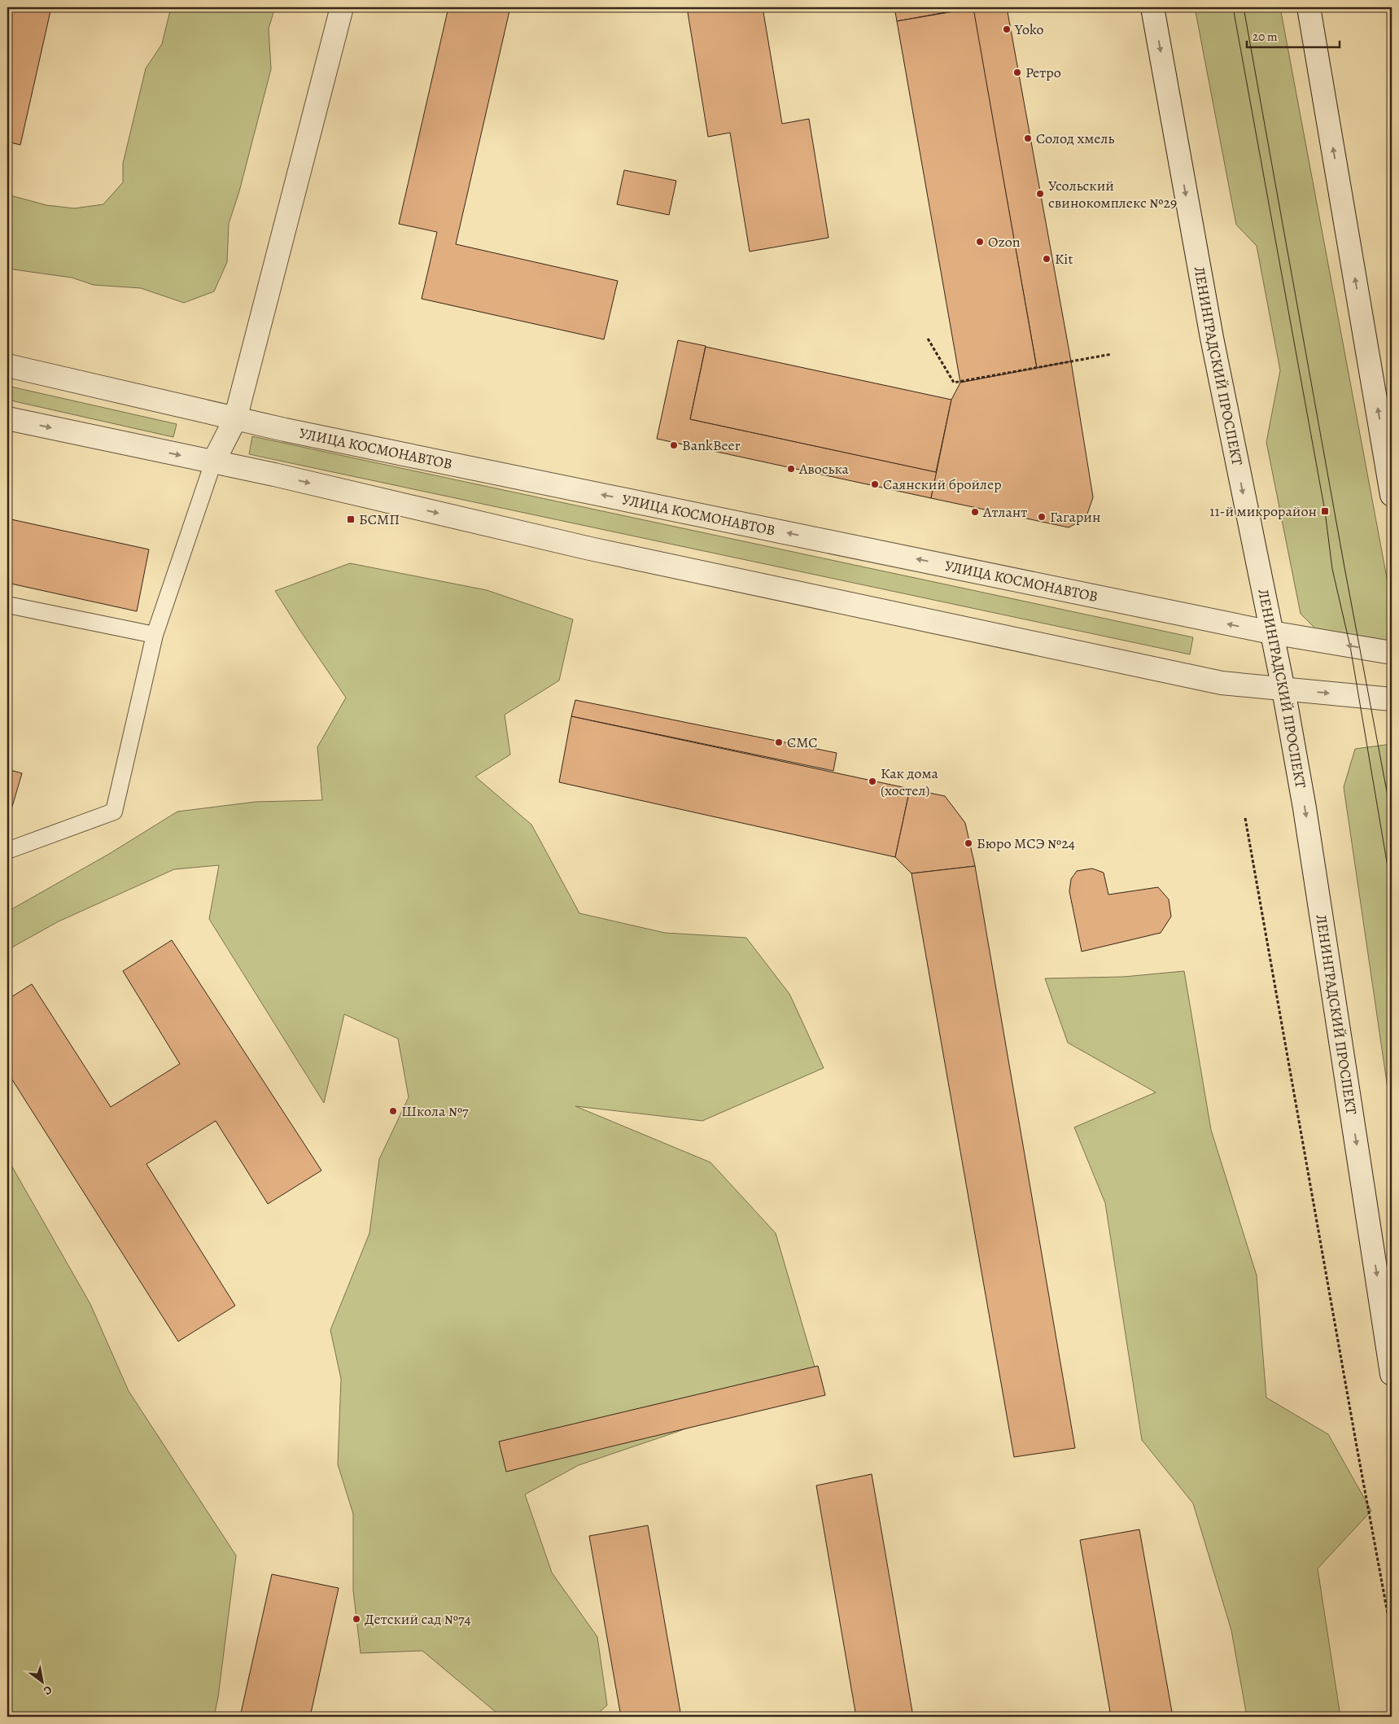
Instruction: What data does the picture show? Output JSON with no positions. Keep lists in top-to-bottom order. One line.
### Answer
{"streets":{"street":["ЛЕНИНГРАДСКИЙ ПРОСПЕКТ","УЛИЦА КОСМОНАВТОВ"]},"crossings":[["ЛЕНИНГРАДСКИЙ ПРОСПЕКТ","УЛИЦА КОСМОНАВТОВ"]],"places":{"other":["Yoko","Ретро","Солод хмель","Усольский свинокомплекс №29","Ozon","Kit","BankBeer","Авоська","Саянский бройлер","Атлант","Гагарин","СМС","Как дома (хостел)","Бюро МСЭ №24","Школа №7","Детский сад №74"],"transit":["11-й микрорайон","БСМП"]},"scale_bar":"20 m","north":"bottom right"}
